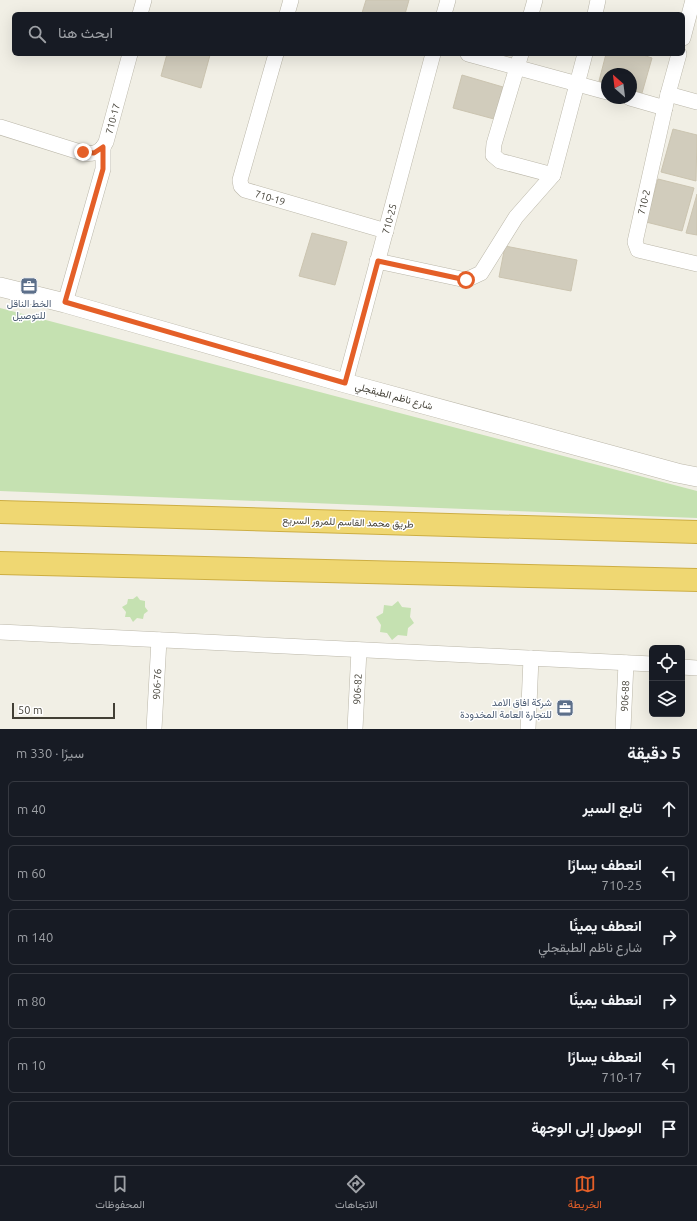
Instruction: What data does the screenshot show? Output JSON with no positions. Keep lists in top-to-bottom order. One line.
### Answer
{"streets":{"highway":["طريق محمد القاسم للمرور السريع"],"street":["710-17","710-19","710-2","710-25","شارع ناظم الطبقجلي","906-76","906-82","906-88"]},"crossings":[["710-19","710-25"],["710-25","شارع ناظم الطبقجلي"]],"places":{"office":["الخط الناقل للتوصيل","شركة افاق الامد للتجارة العامة المخدودة"]},"scale_bar":"50 m","north":"top left","page":{"search":"ابحث هنا","scale":"50 m","heading":["5 دقيقة","سيرًا · 330 m"],"list":[["تابع السير","40 m"],["انعطف يسارًا","710-25","60 m"],["انعطف يمينًا","شارع ناظم الطبقجلي","140 m"],["انعطف يمينًا","80 m"],["انعطف يسارًا","710-17","10 m"],"الوصول إلى الوجهة"],"nav":["الخريطة","الاتجاهات","المحفوظات"]}}
